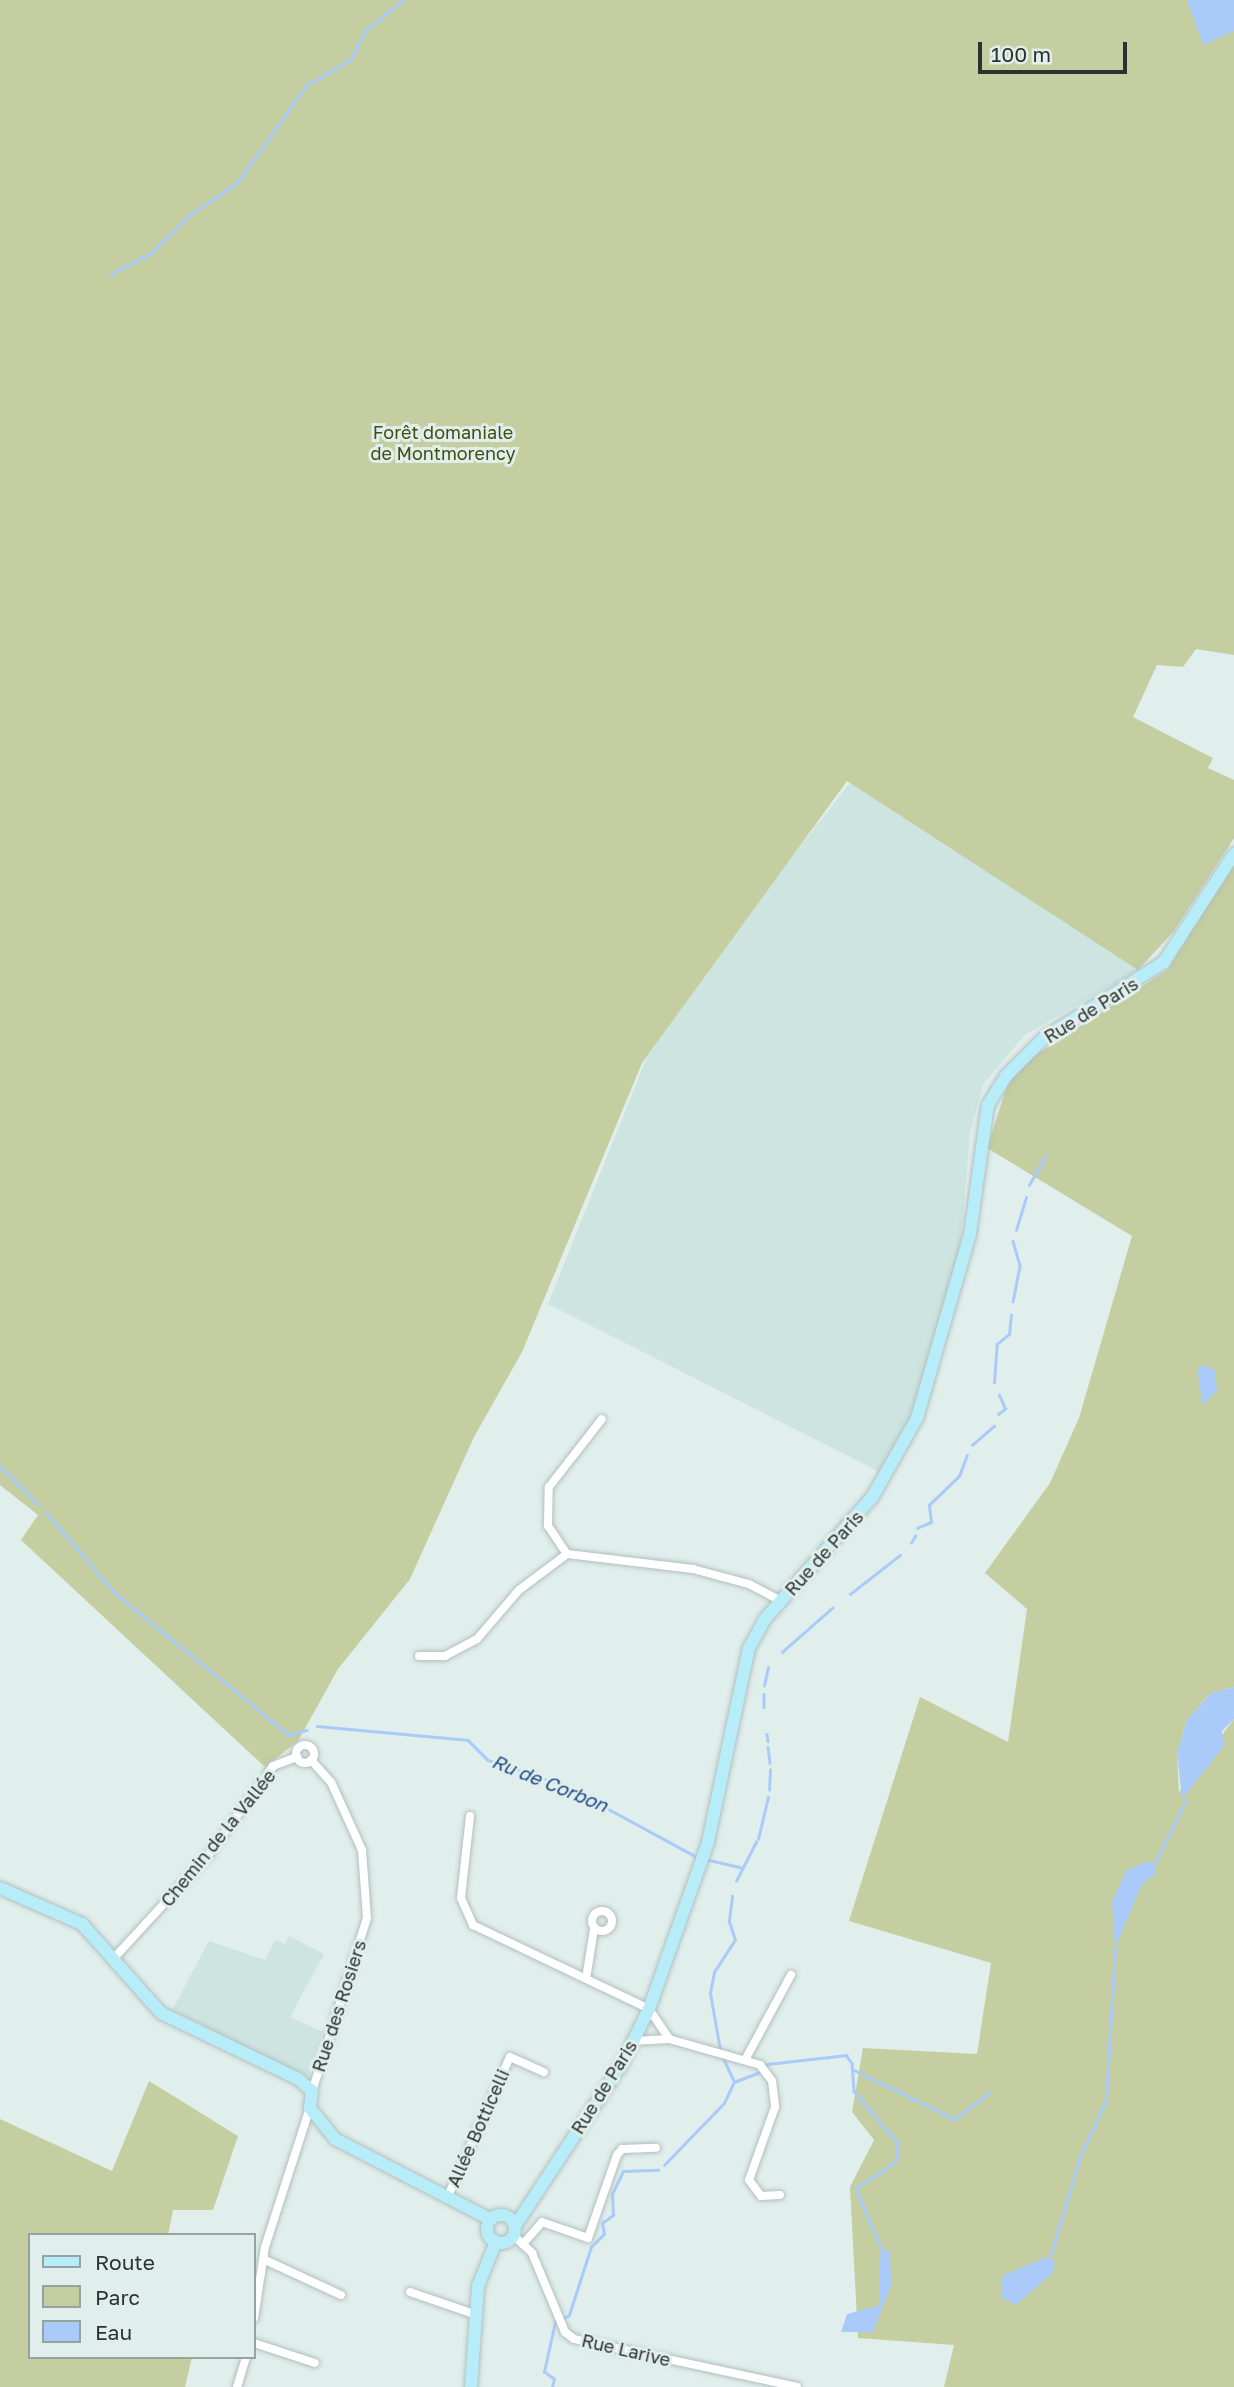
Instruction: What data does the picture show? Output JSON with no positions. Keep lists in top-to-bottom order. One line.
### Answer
{"streets":{"main road":["Rue de Paris","Rue des Rosiers"],"street":["Chemin de la Vallée","Allée Botticelli","Rue Larive"]},"crossings":[["Rue de Paris","Rue Larive"]],"water":["Ru de Corbon"],"parks":["Forêt domaniale de Montmorency"],"legend":["Route","Parc","Eau"],"scale_bar":"100 m"}
